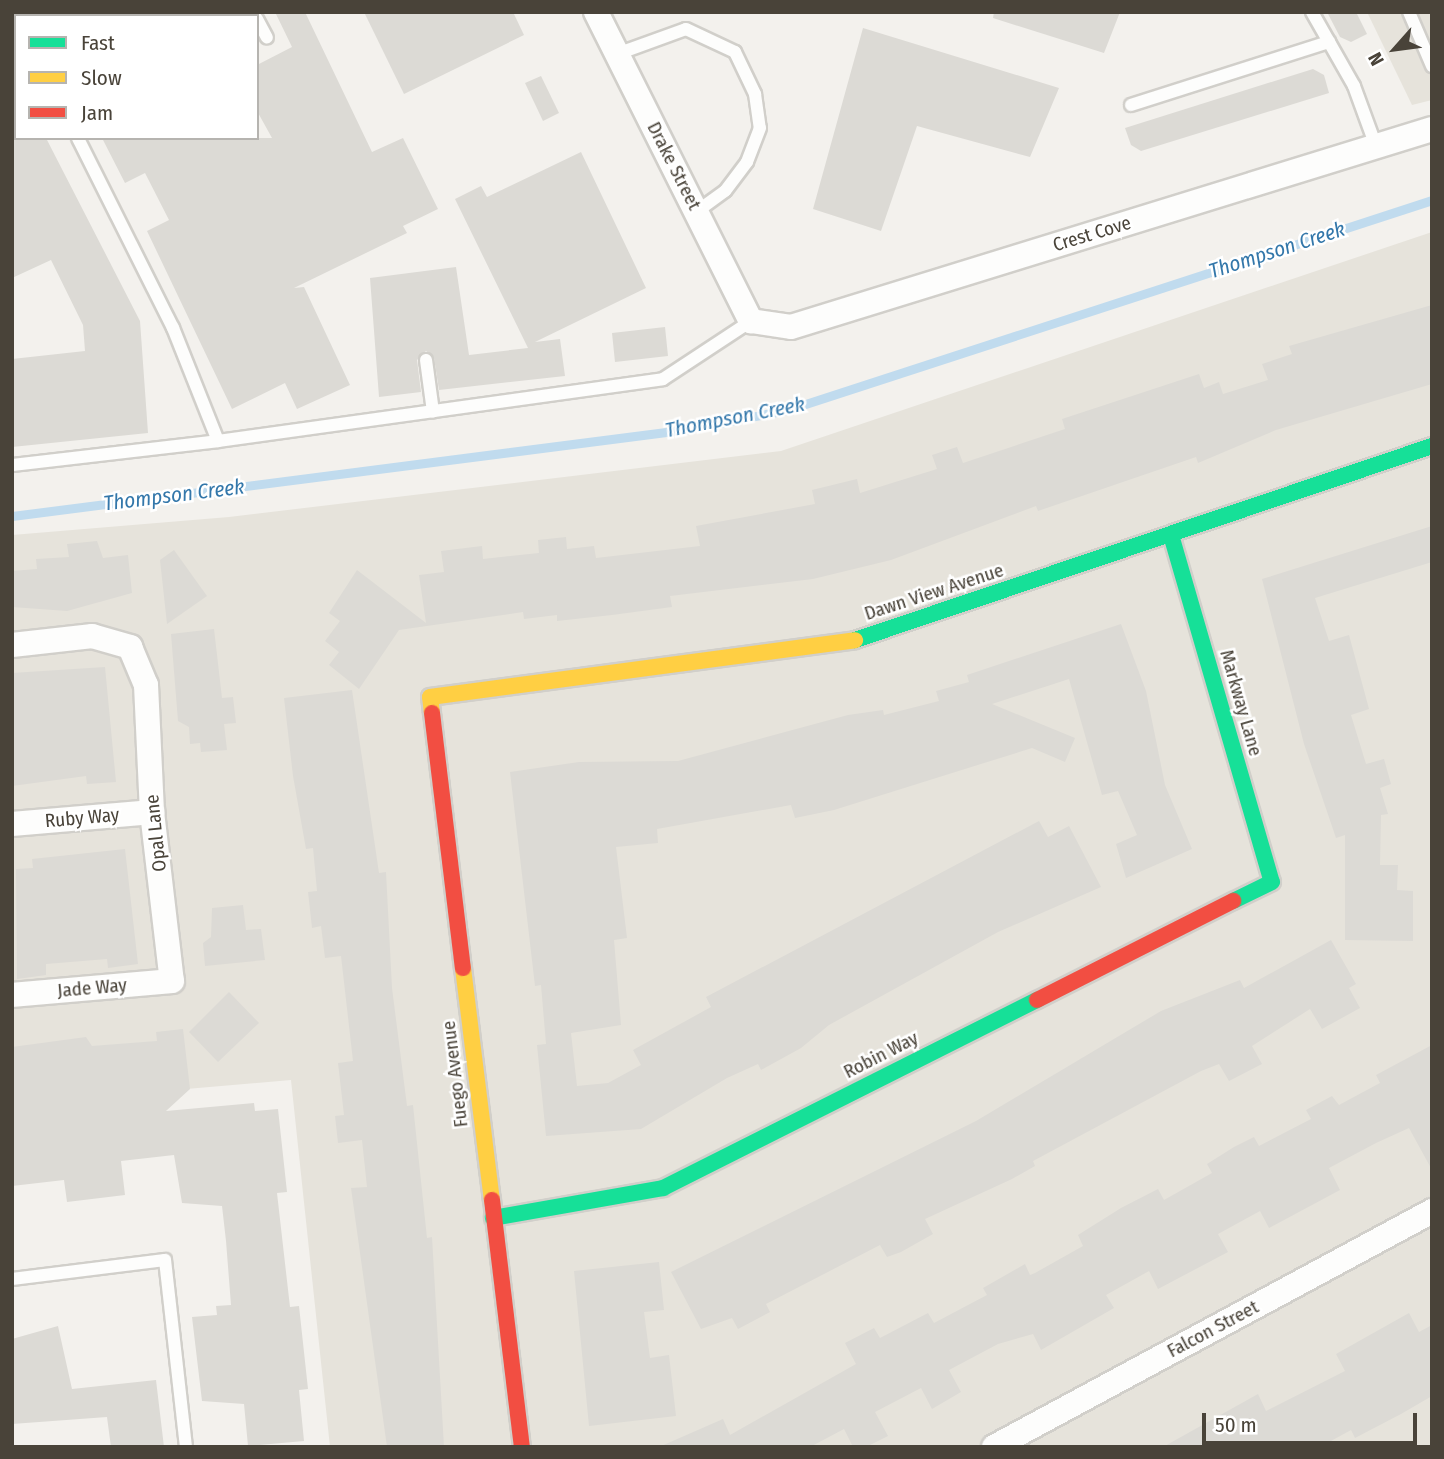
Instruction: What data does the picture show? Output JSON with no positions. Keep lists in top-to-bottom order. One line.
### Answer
{"streets":{"street":["Drake Street","Crest Cove","Dawn View Avenue","Markway Lane","Ruby Way","Opal Lane","Jade Way","Robin Way","Fuego Avenue","Falcon Street"]},"crossings":[["Drake Street","Crest Cove"],["Dawn View Avenue","Markway Lane"],["Dawn View Avenue","Fuego Avenue"],["Markway Lane","Robin Way"],["Ruby Way","Opal Lane"],["Opal Lane","Jade Way"],["Robin Way","Fuego Avenue"]],"water":["Thompson Creek"],"legend":["Fast","Slow","Jam"],"scale_bar":"50 m","north":"bottom left"}
